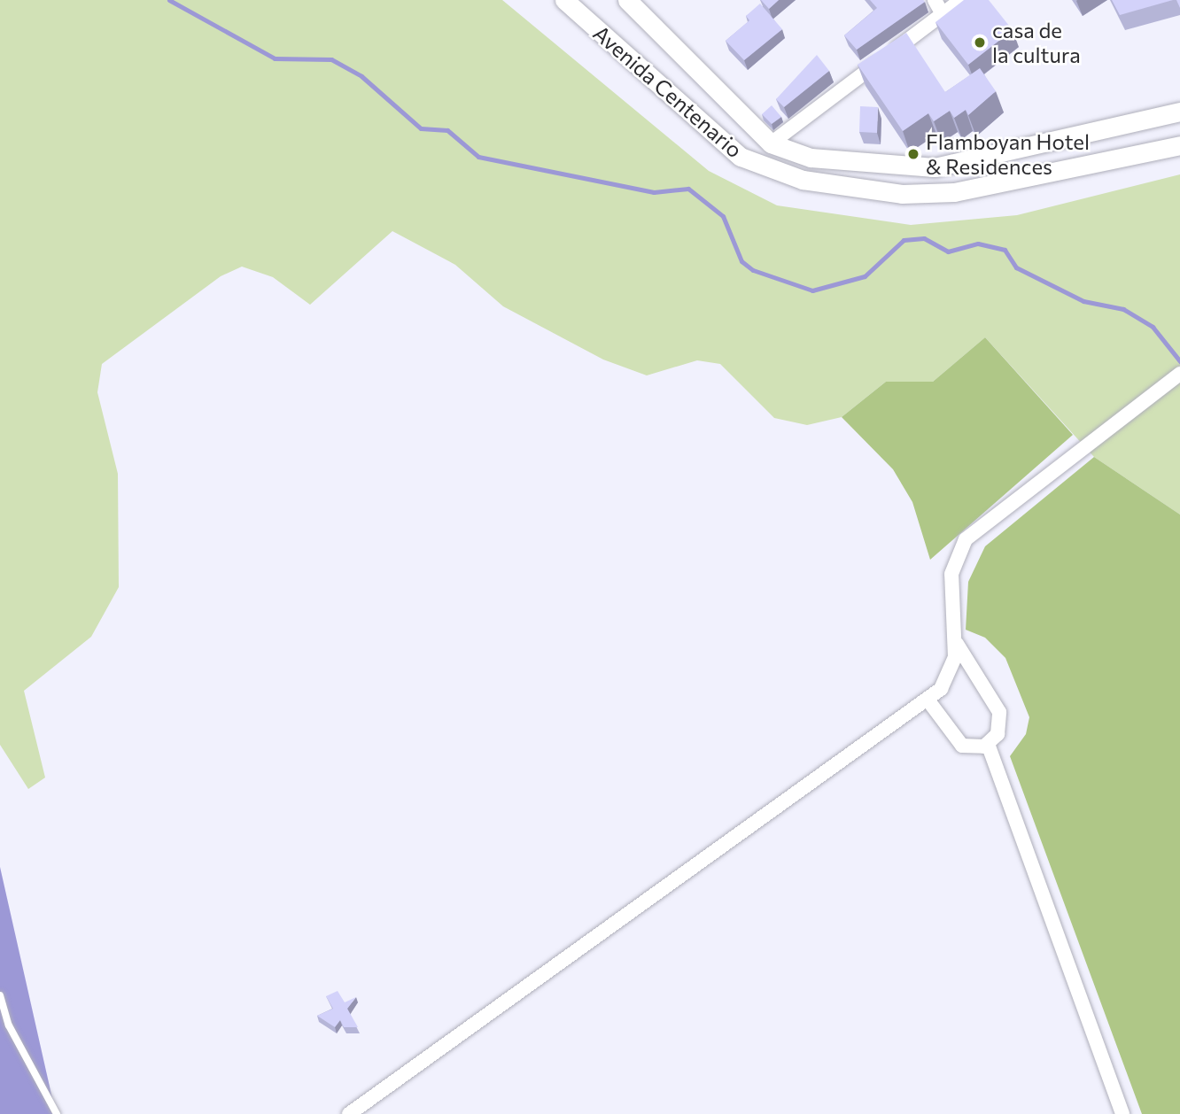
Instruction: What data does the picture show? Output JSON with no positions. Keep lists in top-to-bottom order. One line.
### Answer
{"streets":{"main road":["Avenida Centenario"]},"places":["casa de la cultura","Flamboyan Hotel & Residences"]}
